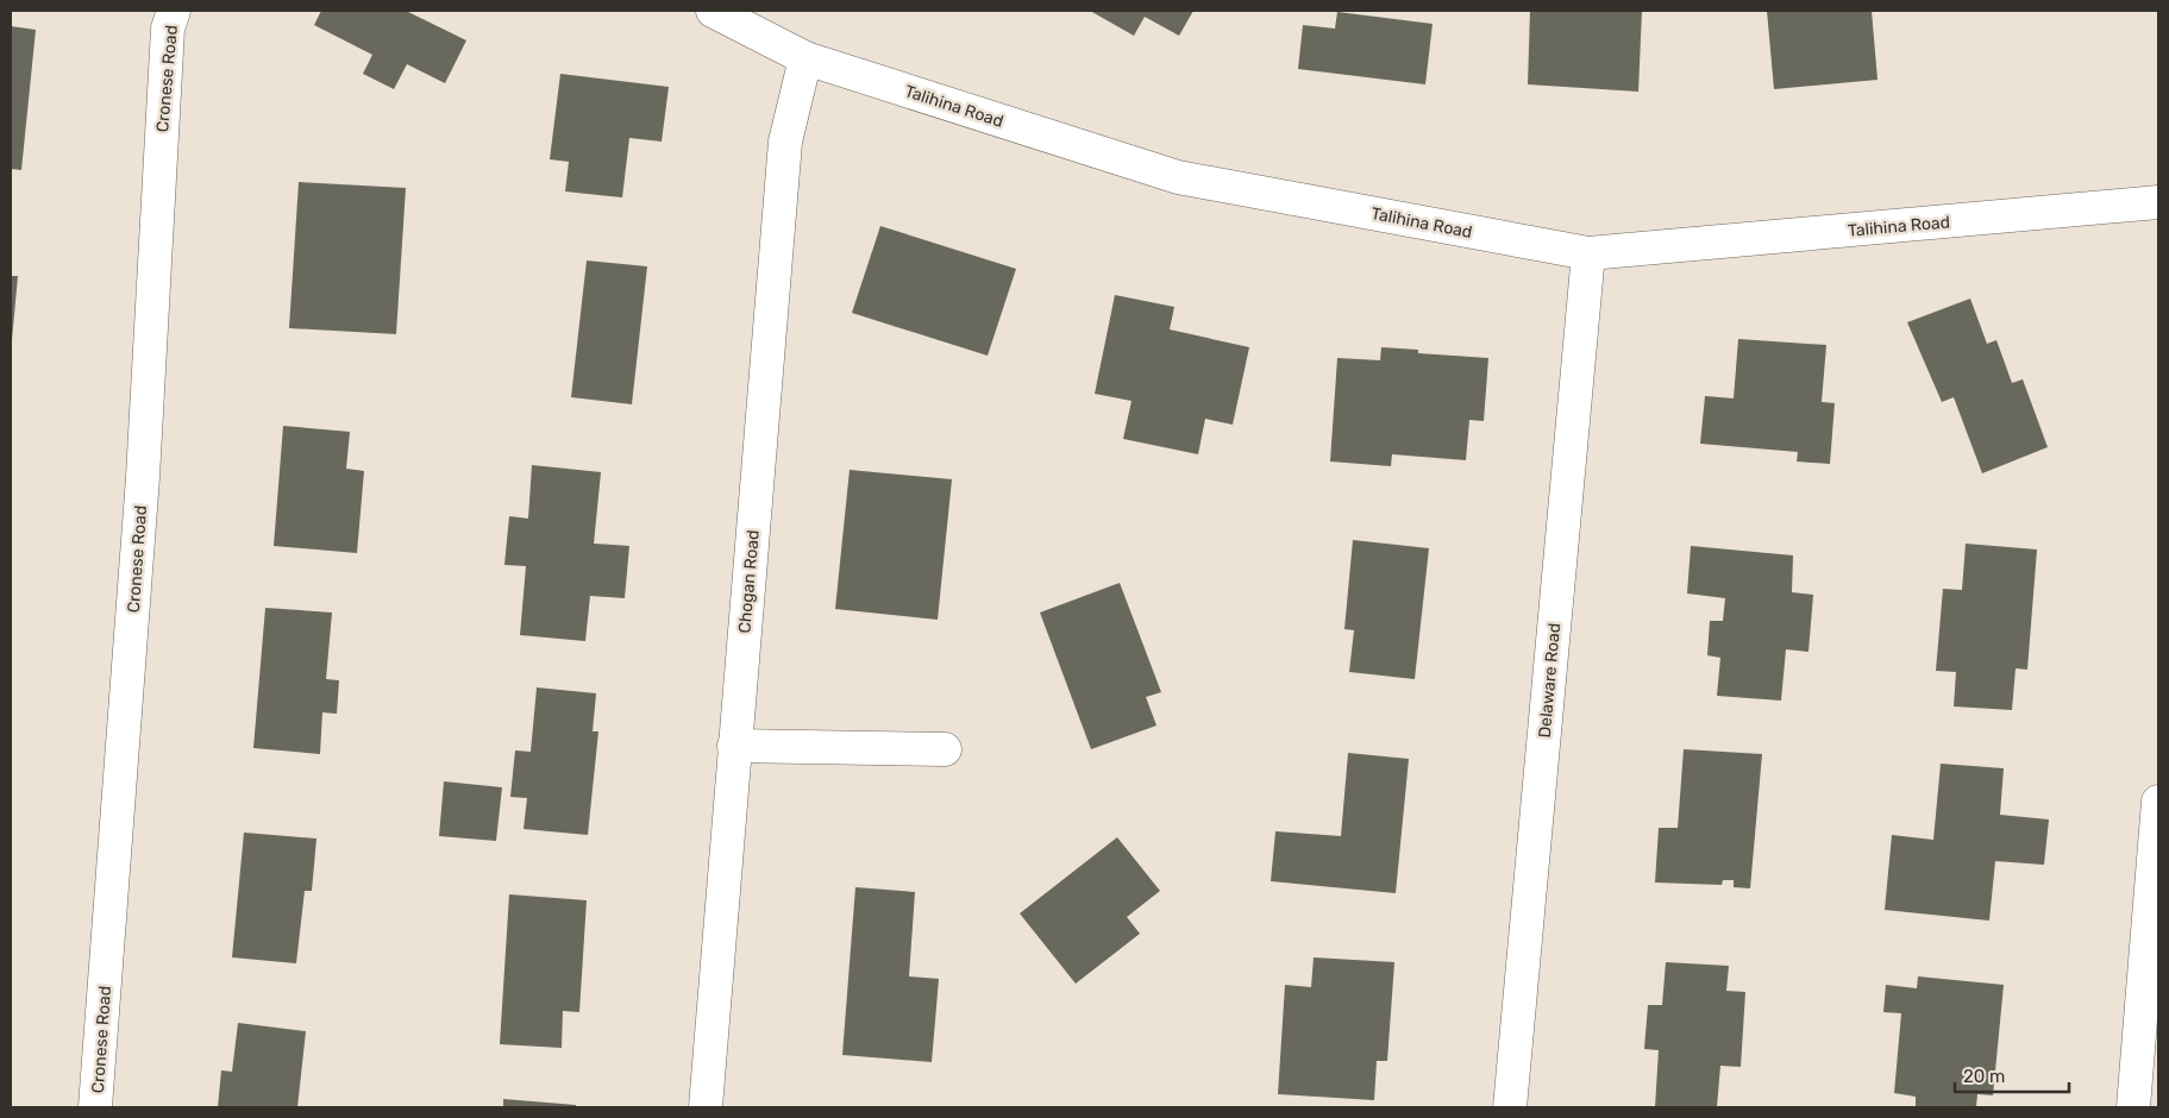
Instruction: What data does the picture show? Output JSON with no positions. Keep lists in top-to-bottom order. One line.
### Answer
{"streets":{"street":["Cronese Road","Talihina Road","Chogan Road","Delaware Road"]},"crossings":[["Talihina Road","Chogan Road"],["Talihina Road","Delaware Road"]],"scale_bar":"20 m"}
